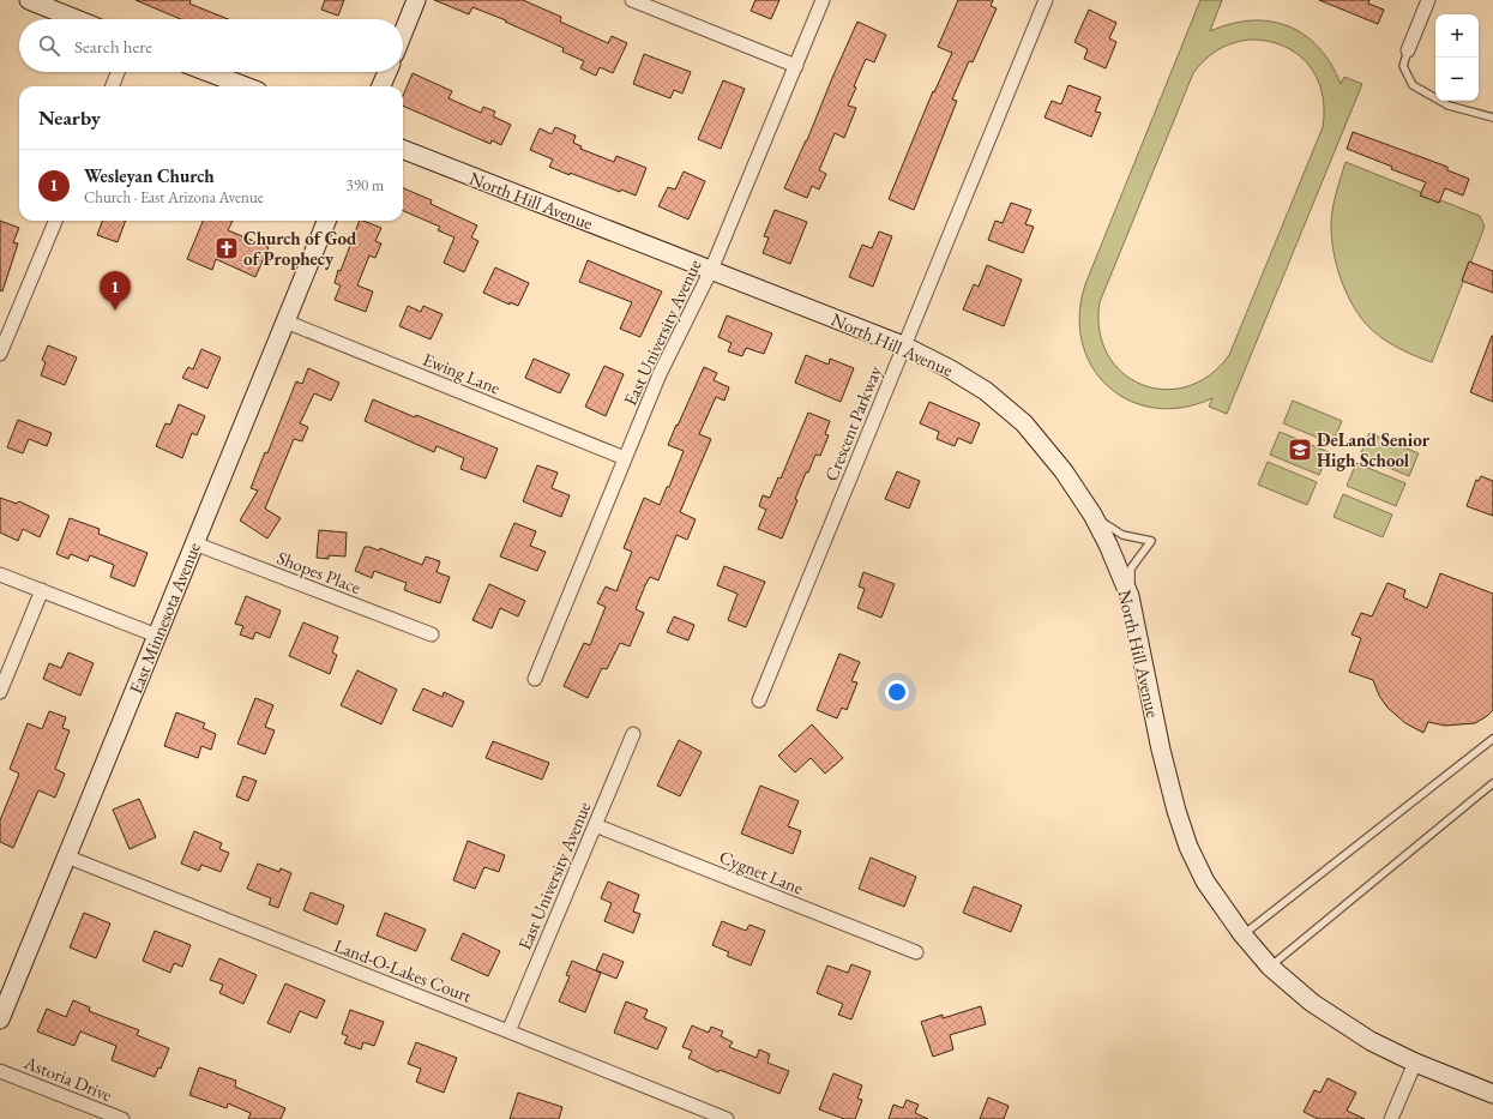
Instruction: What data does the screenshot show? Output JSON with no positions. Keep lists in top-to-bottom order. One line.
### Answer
{"streets":{"street":["North Hill Avenue","East University Avenue","Ewing Lane","Crescent Parkway","Shopes Place","East Minnesota Avenue","Cygnet Lane","Land-O-Lakes Court","Astoria Drive"]},"crossings":[["North Hill Avenue","East University Avenue"],["North Hill Avenue","Crescent Parkway"],["East University Avenue","Ewing Lane"],["East University Avenue","Cygnet Lane"],["East University Avenue","Land-O-Lakes Court"],["Ewing Lane","East Minnesota Avenue"],["Shopes Place","East Minnesota Avenue"],["East Minnesota Avenue","Land-O-Lakes Court"]],"places":{"church":["Church of God of Prophecy"],"school or university":["DeLand Senior High School"]},"page":{"map_buttons":["+","−"],"search":"Search here","heading":"Nearby","list":[{"mark":"1","name":"Wesleyan Church","note":"Church · East Arizona Avenue","value":"390 m"}],"pins":"1"}}
